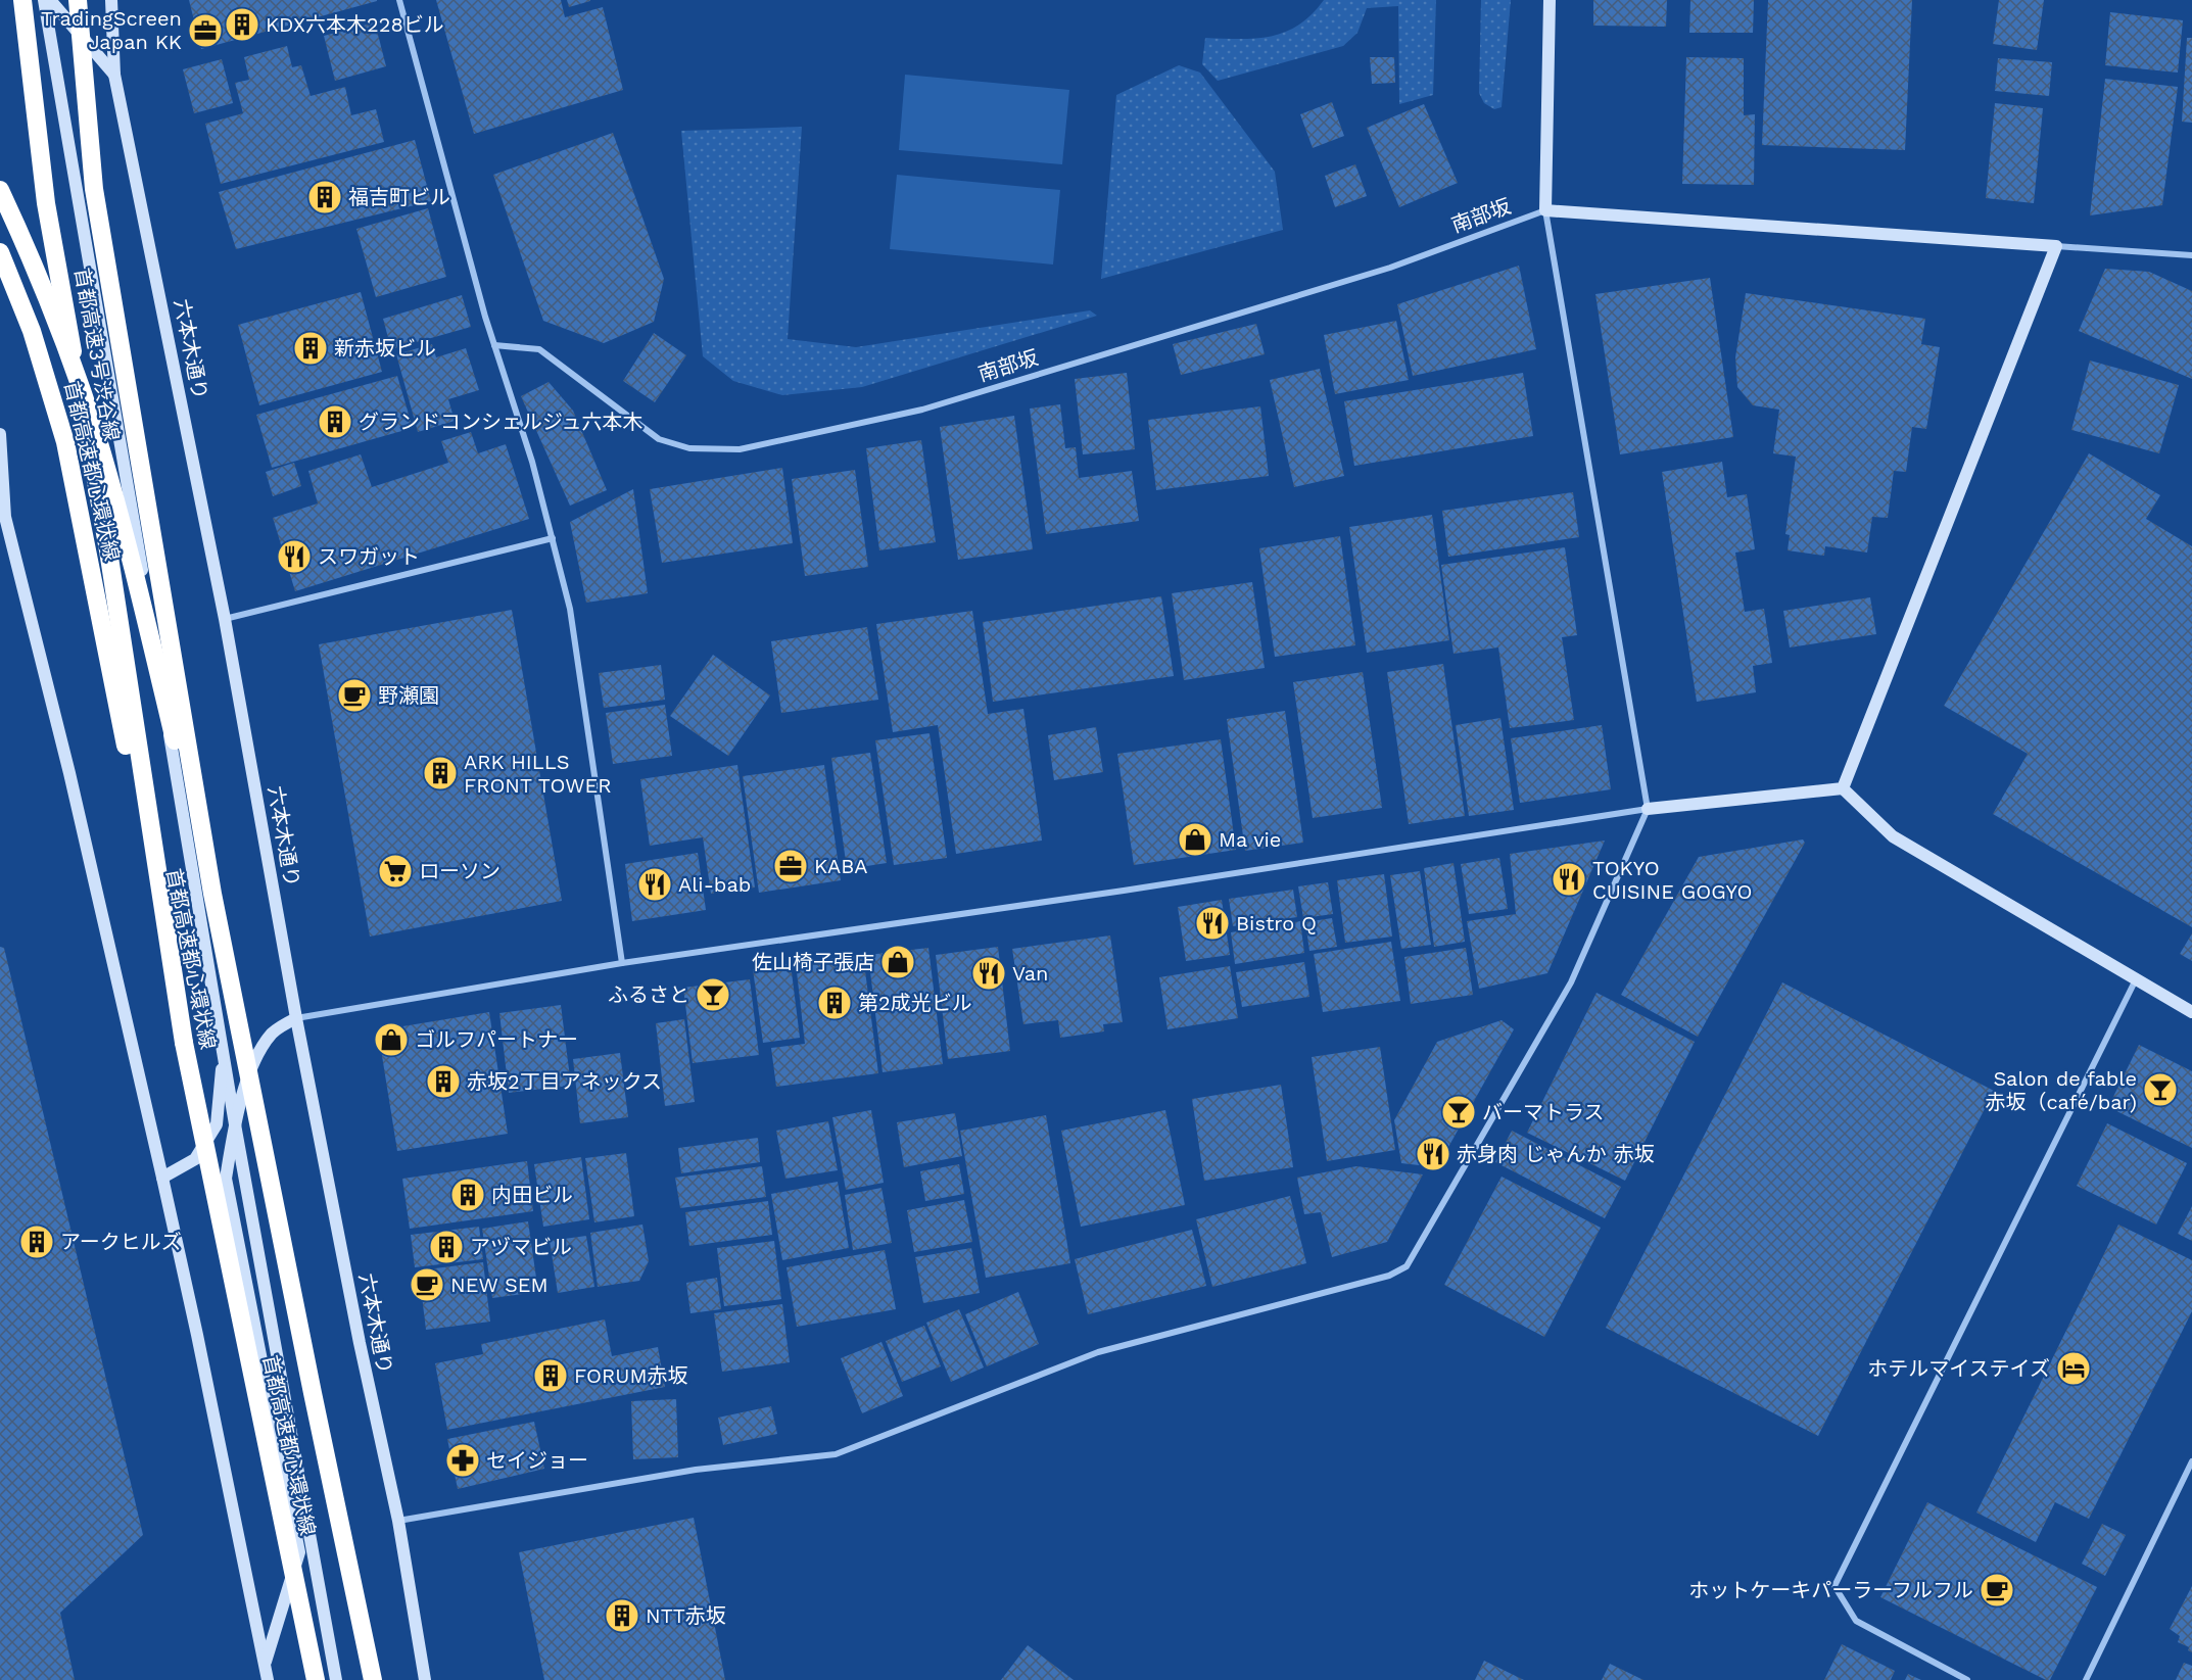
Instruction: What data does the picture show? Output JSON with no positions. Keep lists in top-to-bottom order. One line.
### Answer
{"streets":{"highway":["首都高速3号渋谷線","首都高速都心環状線"],"main road":["六本木通り"],"street":["南部坂"]},"crossings":[["首都高速3号渋谷線","首都高速都心環状線"]],"places":{"building":["KDX六本木228ビル","福吉町ビル","新赤坂ビル","グランドコンシェルジュ六本木","ARK HILLS FRONT TOWER","第2成光ビル","赤坂2丁目アネックス","内田ビル","アークヒルズ","アヅマビル","FORUM赤坂","NTT赤坂"],"office":["TradingScreen Japan KK","KABA"],"restaurant":["スワガット","TOKYO CUISINE GOGYO","Ali-bab","Bistro Q","Van","赤身肉 じゃんか 赤坂"],"cafe":["野瀬園","NEW SEM","ホットケーキパーラーフルフル"],"shop":["Ma vie","佐山椅子張店","ゴルフパートナー"],"supermarket":["ローソン"],"bar":["ふるさと","Salon de fable 赤坂（café/bar)","バーマトラス"],"hotel":["ホテルマイステイズ"],"pharmacy":["セイジョー"]}}
